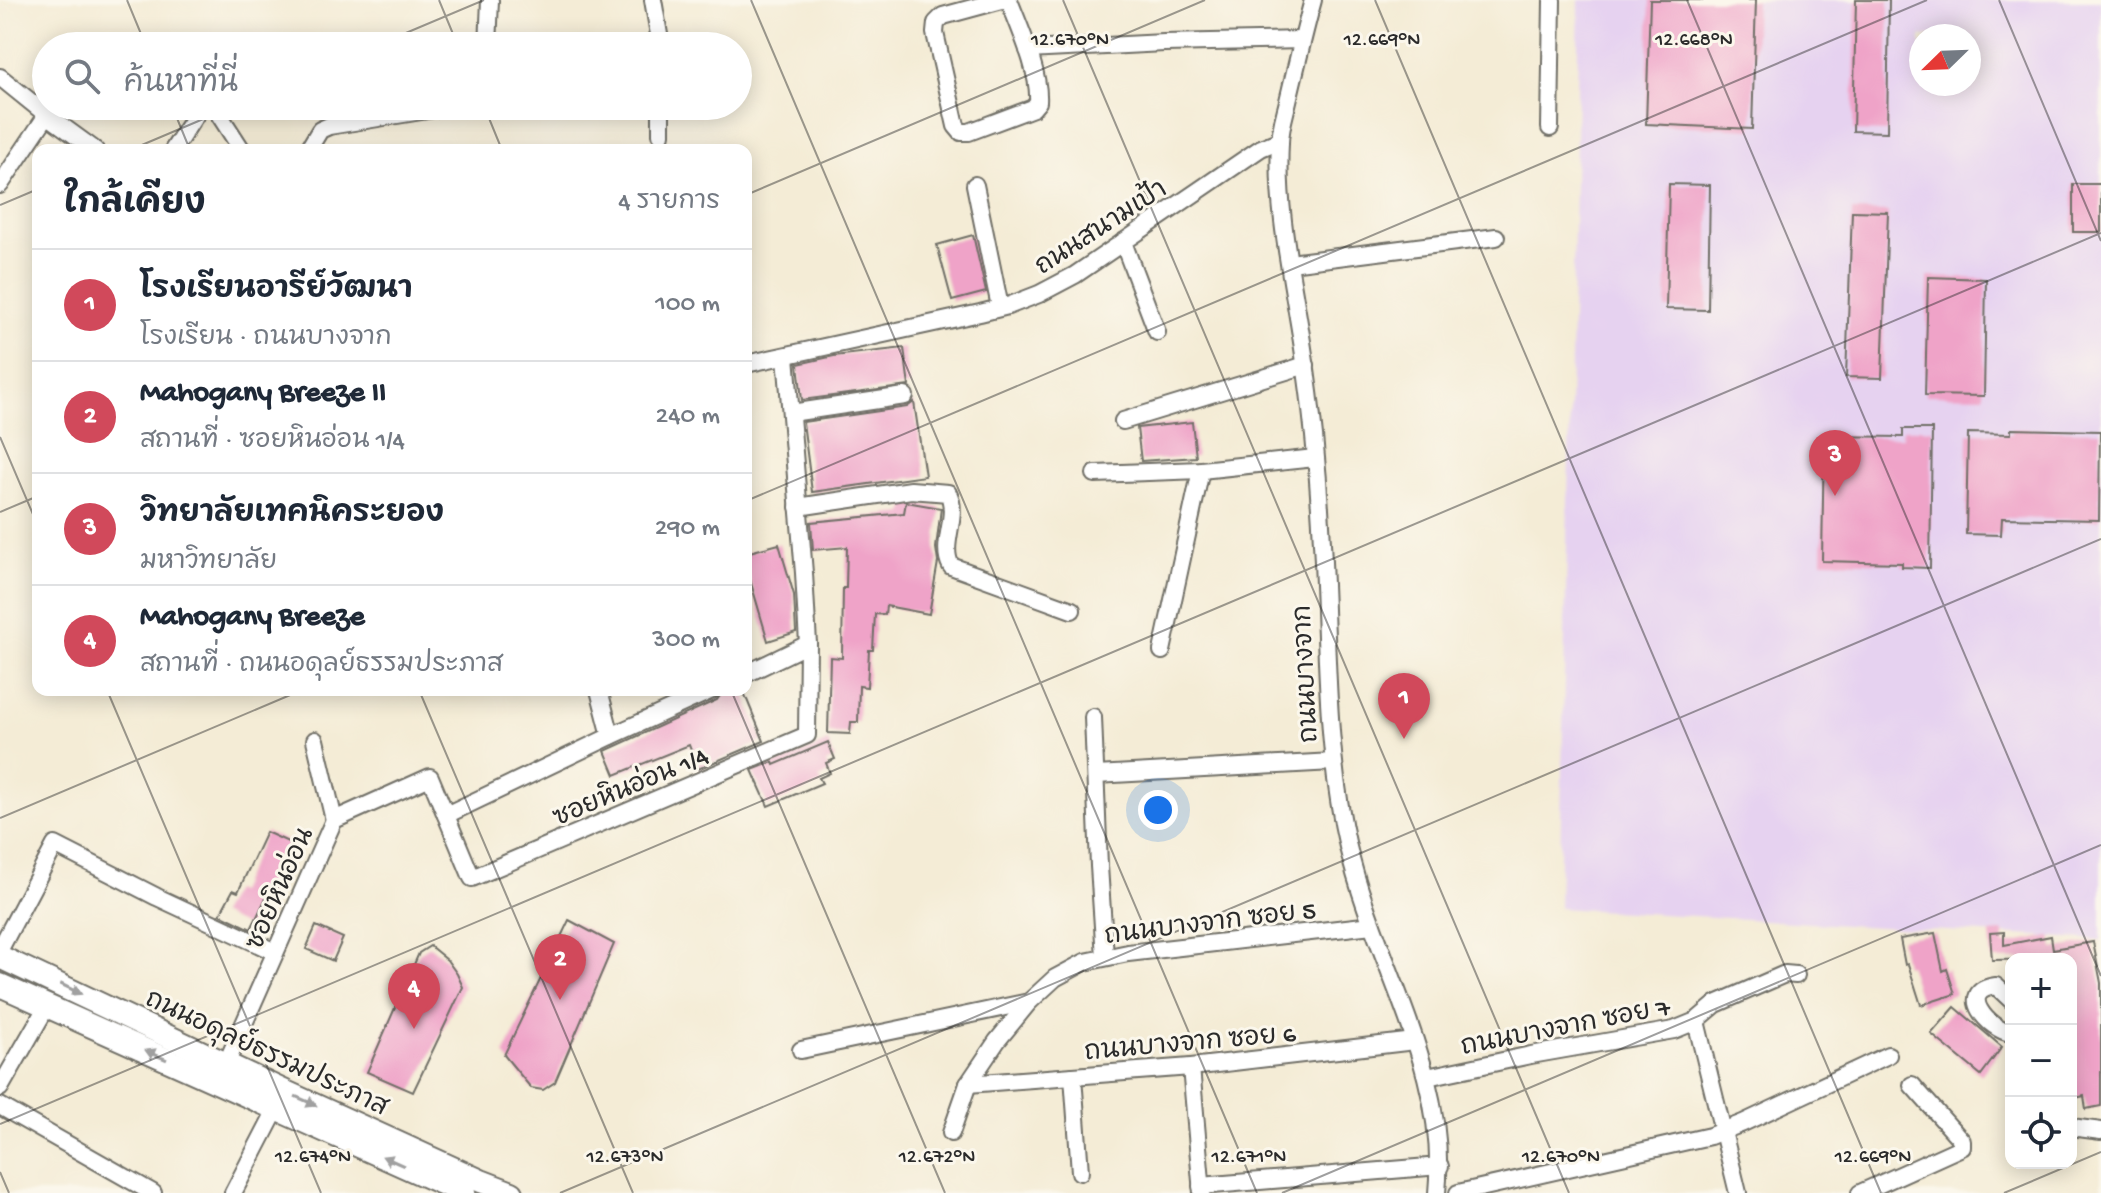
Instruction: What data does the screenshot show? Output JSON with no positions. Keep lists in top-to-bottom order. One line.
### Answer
{"streets":{"street":["ถนนสนามเป้า","ถนนบางจาก","ซอยหินอ่อน 1/4","ซอยหินอ่อน","ถนนบางจาก ซอย 5","ถนนบางจาก ซอย 7","ถนนบางจาก ซอย 6","ถนนอดุลย์ธรรมประภาส"]},"crossings":[["ถนนสนามเป้า","ถนนบางจาก"],["ถนนบางจาก","ถนนบางจาก ซอย 5"],["ถนนบางจาก","ถนนบางจาก ซอย 7"],["ถนนบางจาก","ถนนบางจาก ซอย 6"],["ซอยหินอ่อน 1/4","ซอยหินอ่อน"],["ซอยหินอ่อน","ถนนอดุลย์ธรรมประภาส"],["ถนนบางจาก ซอย 5","ถนนบางจาก ซอย 6"]],"north":"bottom left","page":{"search":"ค้นหาที่นี่","heading":["ใกล้เคียง","4 รายการ"],"list":[{"mark":"1","name":"โรงเรียนอารีย์วัฒนา","note":"โรงเรียน · ถนนบางจาก","value":"100 m"},{"mark":"2","name":"Mahogany Breeze II","note":"สถานที่ · ซอยหินอ่อน 1/4","value":"240 m"},{"mark":"3","name":"วิทยาลัยเทคนิคระยอง","note":"มหาวิทยาลัย","value":"290 m"},{"mark":"4","name":"Mahogany Breeze","note":"สถานที่ · ถนนอดุลย์ธรรมประภาส","value":"300 m"}],"pins":["3","1","2","4"],"map_buttons":["+","−"]},"coordinates":["12.670°N","12.669°N","12.668°N","12.674°N","12.673°N","12.672°N","12.671°N"]}
